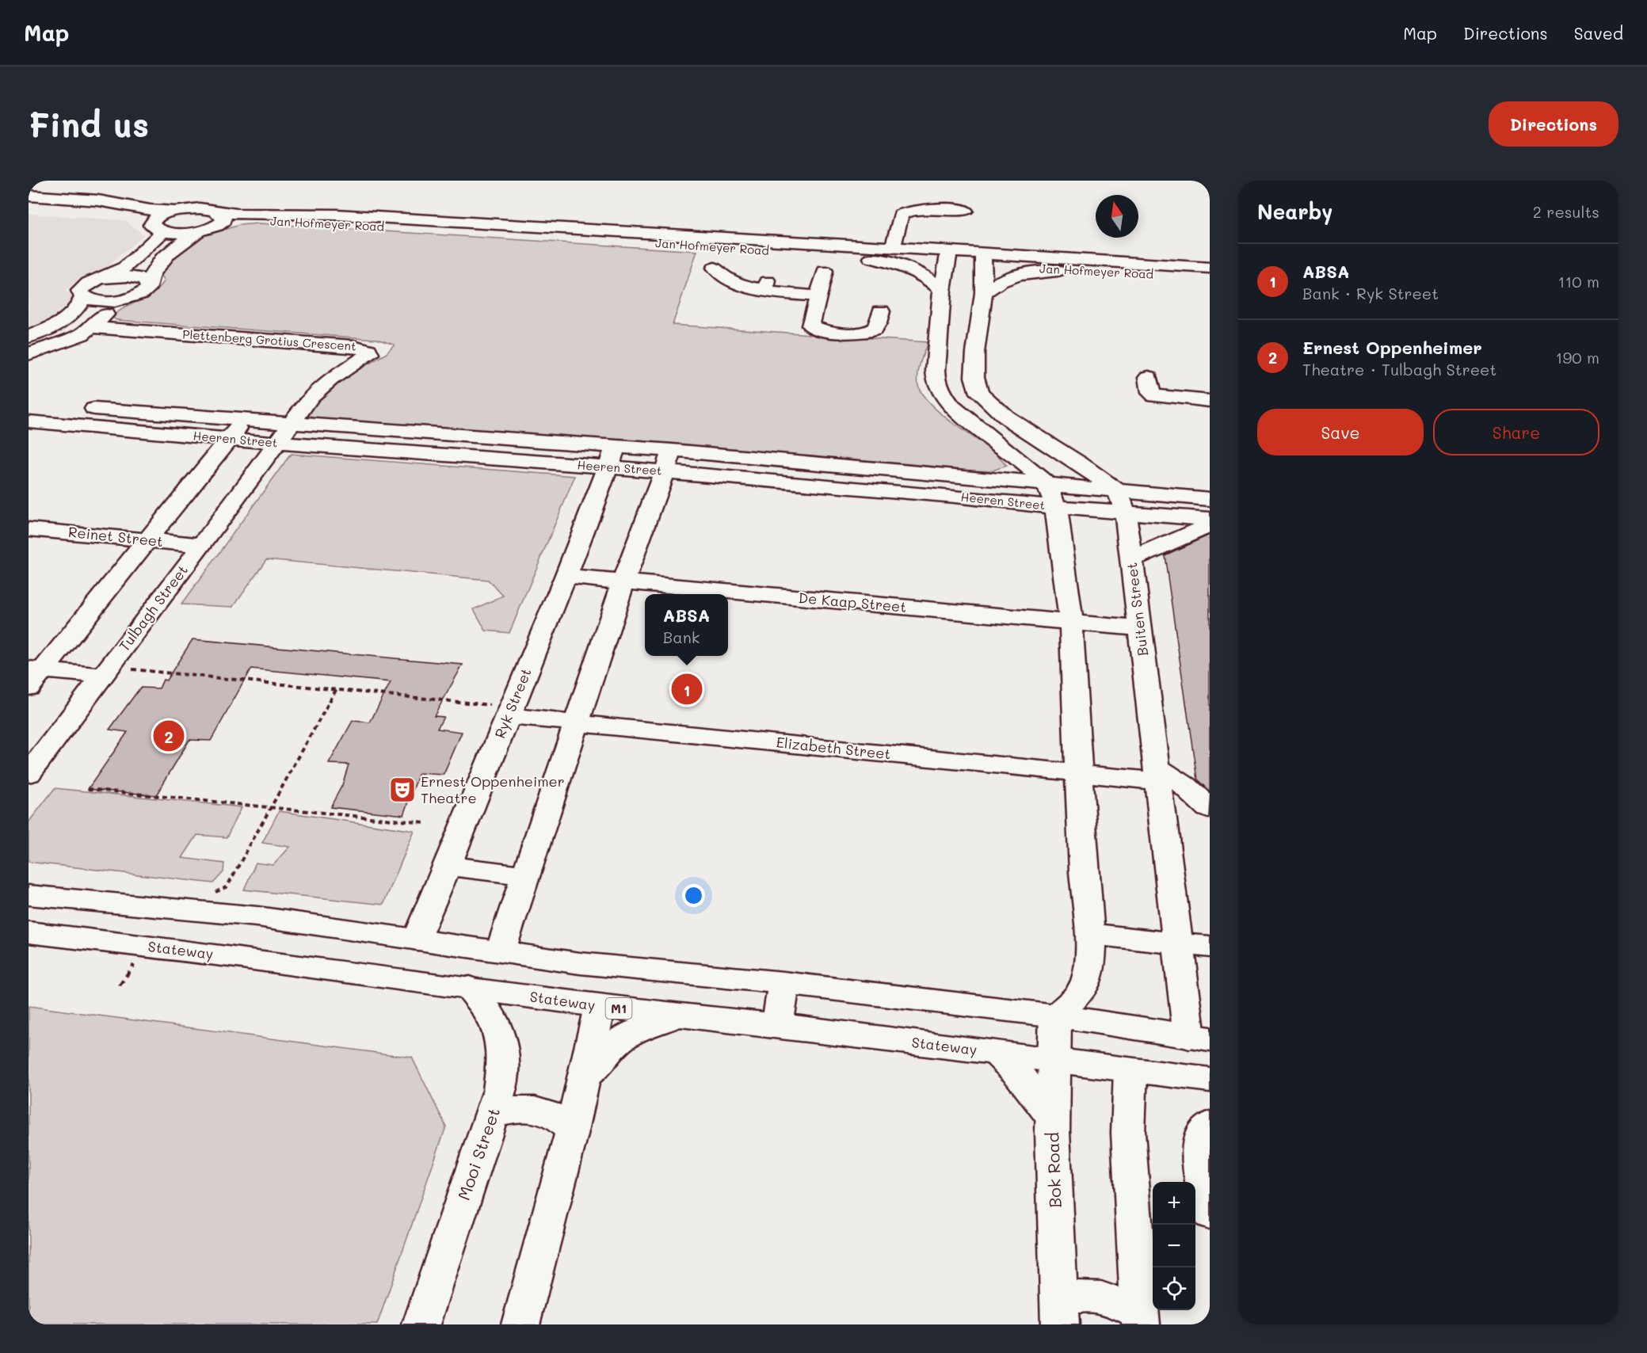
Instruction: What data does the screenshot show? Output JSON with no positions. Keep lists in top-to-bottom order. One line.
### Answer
{"streets":{"street":["Jan Hofmeyer Road","Plettenberg Grotius Crescent","Heeren Street","Reinet Street","De Kaap Street","Tulbagh Street","Buiten Street","Ryk Street","Elizabeth Street","Stateway","M1","Mooi Street","Bok Road"]},"crossings":[["Plettenberg Grotius Crescent","Heeren Street"],["Plettenberg Grotius Crescent","Tulbagh Street"],["Heeren Street","Tulbagh Street"],["Heeren Street","Buiten Street"],["Heeren Street","Ryk Street"],["Reinet Street","Tulbagh Street"],["De Kaap Street","Buiten Street"],["De Kaap Street","Ryk Street"],["Buiten Street","Elizabeth Street"],["Ryk Street","Elizabeth Street"],["Stateway","Mooi Street"],["Stateway","Bok Road"]],"places":{"theatre":["Ernest Oppenheimer Theatre"]},"north":"top","page":{"header":"Map","nav":["Map","Directions","Saved"],"buttons":["Directions",["Save","Share"]],"title":"Find us","heading":["Nearby","2 results"],"list":[{"mark":"1","name":"ABSA","note":"Bank · Ryk Street","value":"110 m"},{"mark":"2","name":"Ernest Oppenheimer","note":"Theatre · Tulbagh Street","value":"190 m"}],"popup":["ABSA","Bank"],"pins":["1","2"],"map_buttons":["+","−"]}}
